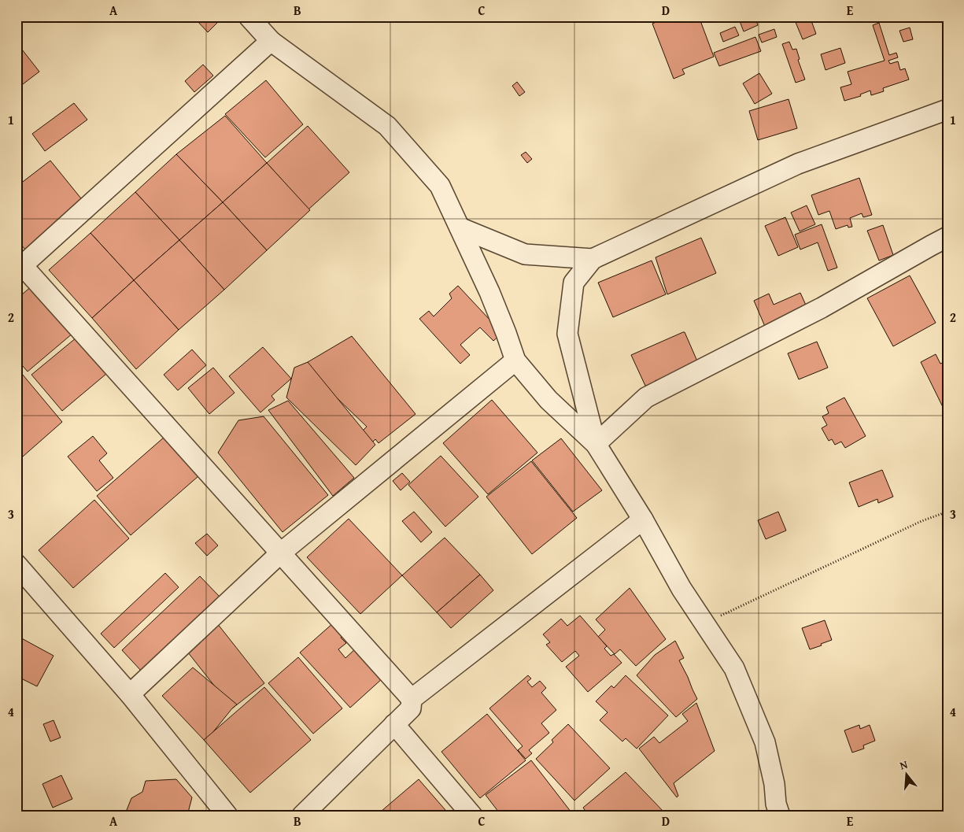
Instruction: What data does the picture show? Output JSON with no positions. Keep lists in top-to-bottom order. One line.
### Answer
{"north":"top","grid":{"columns":["A","B","C","D","E"],"rows":["1","2","3","4"]}}
